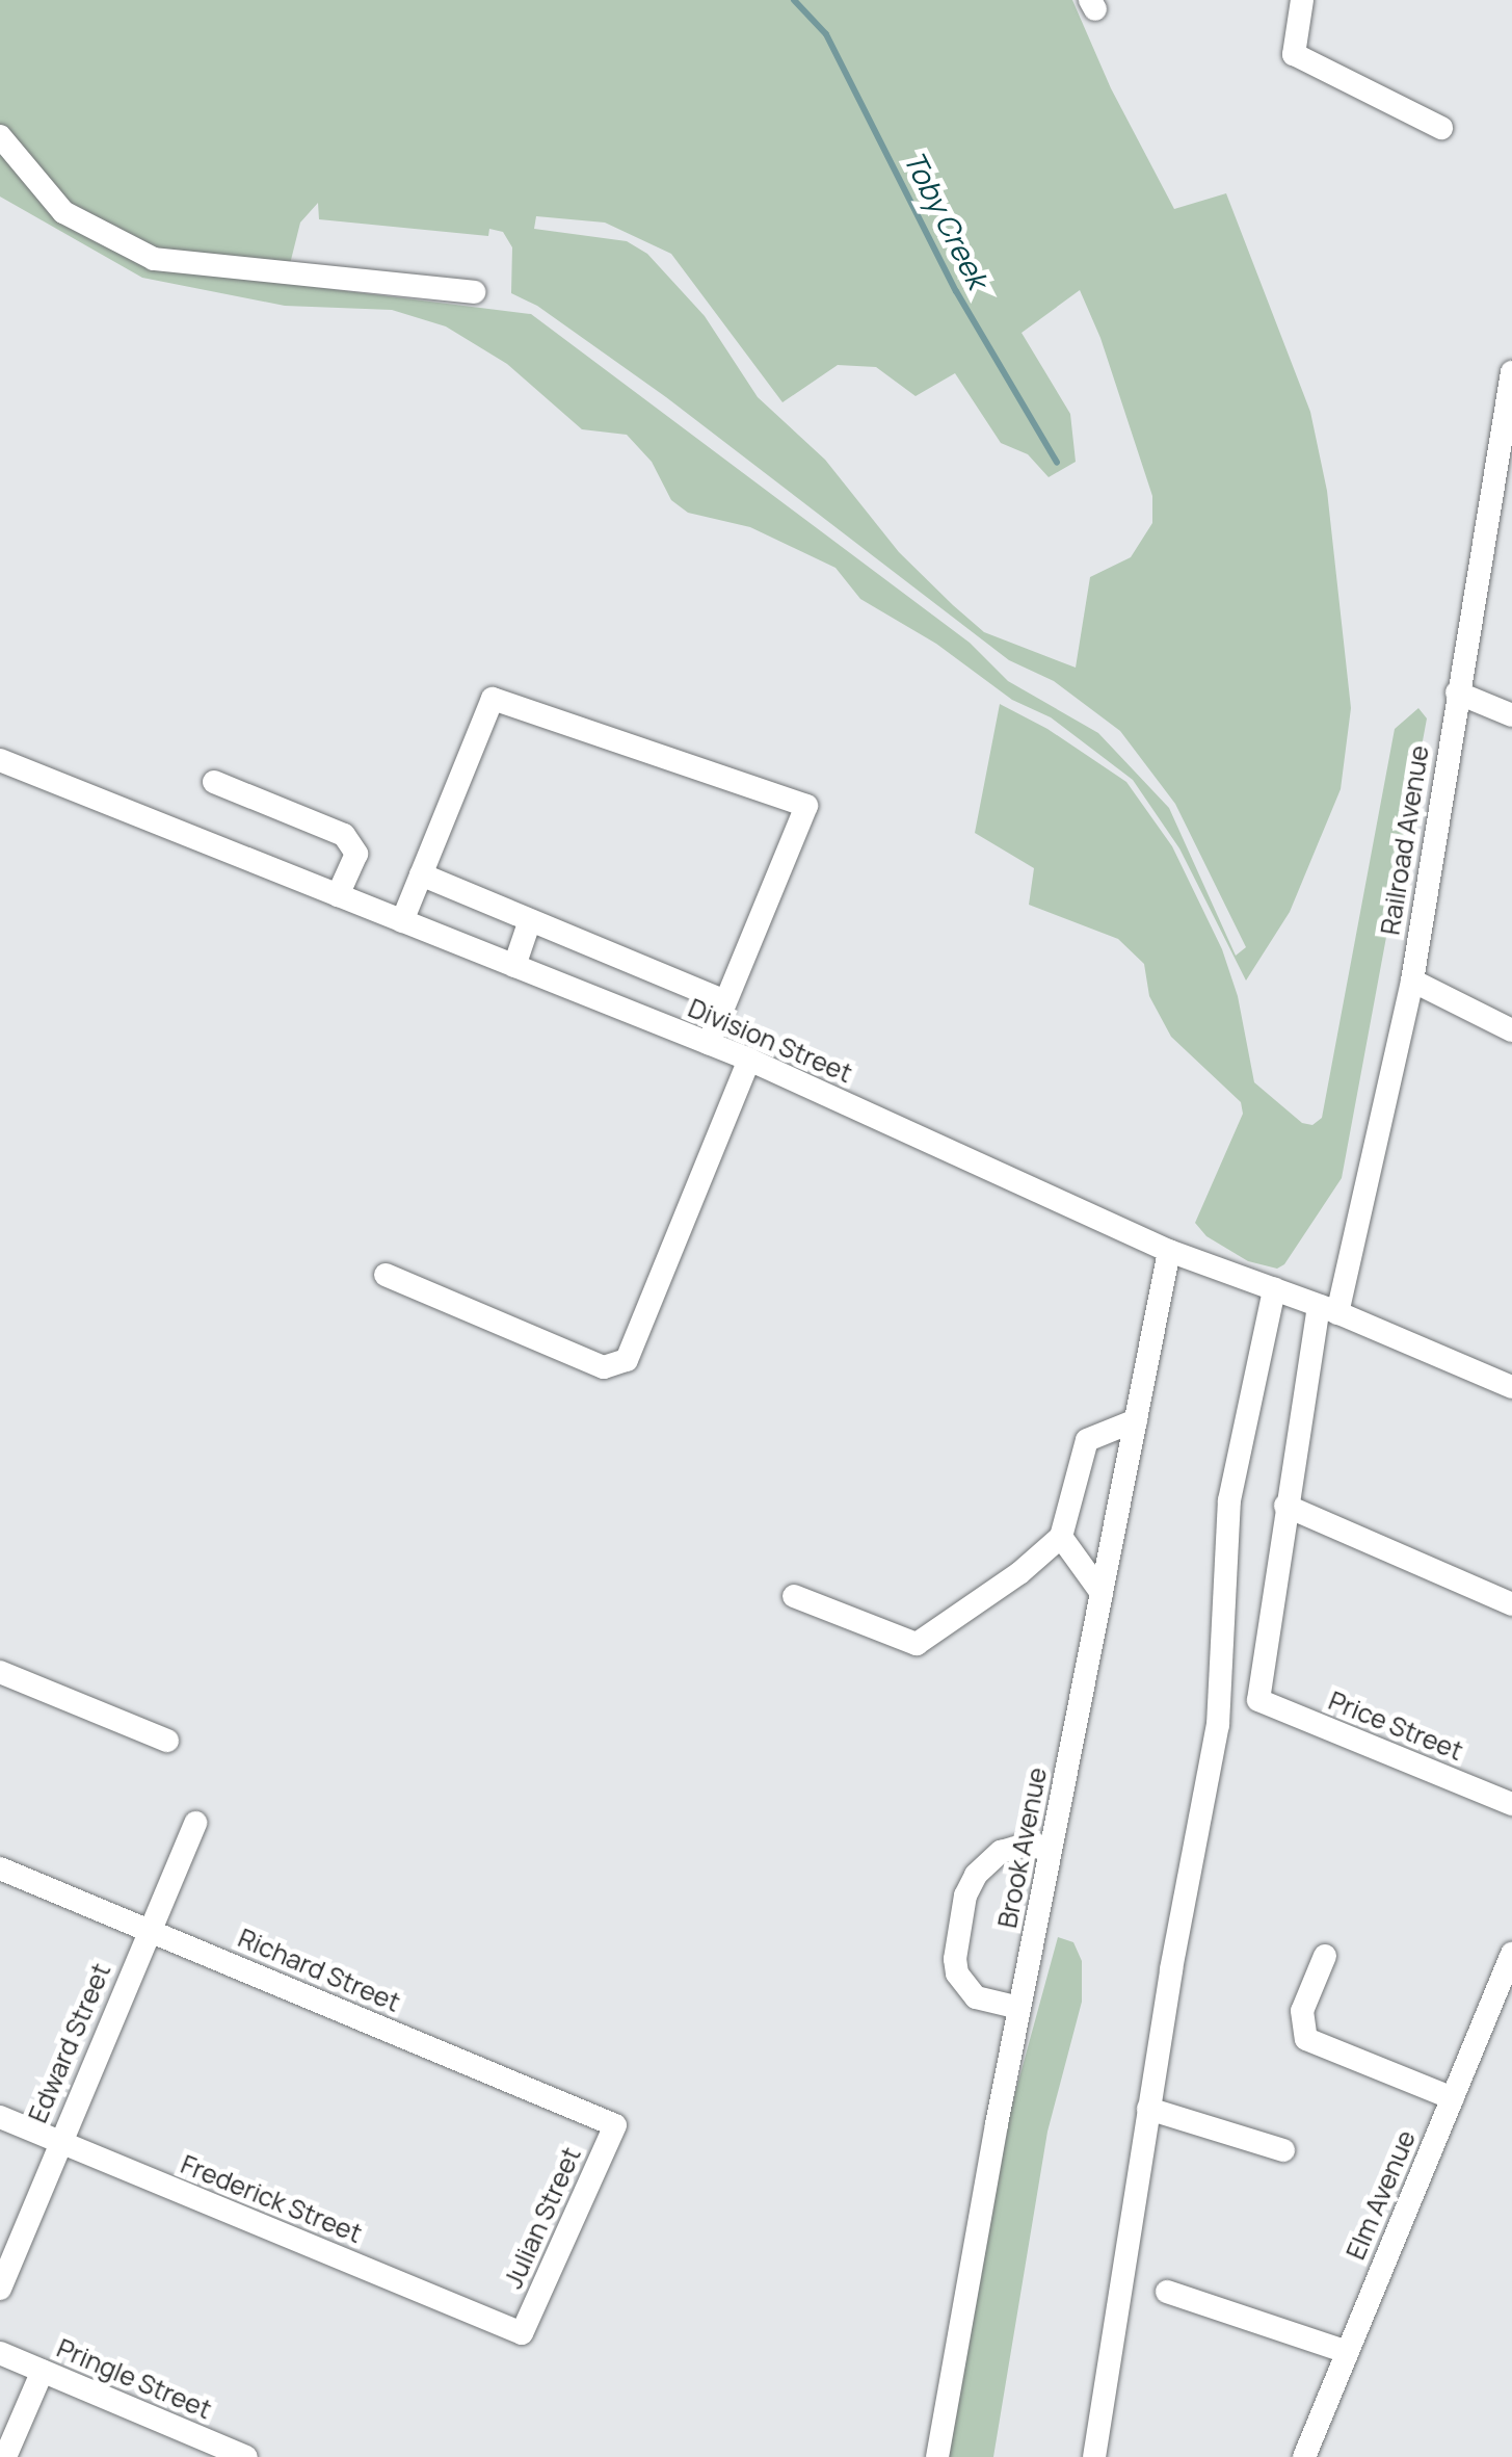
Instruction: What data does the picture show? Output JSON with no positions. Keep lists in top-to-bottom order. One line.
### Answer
{"streets":{"street":["Railroad Avenue","Division Street","Price Street","Brook Avenue","Richard Street","Edward Street","Elm Avenue","Frederick Street","Julian Street","Pringle Street"]},"crossings":[["Railroad Avenue","Division Street"],["Railroad Avenue","Price Street"],["Division Street","Brook Avenue"],["Richard Street","Edward Street"],["Richard Street","Julian Street"],["Edward Street","Frederick Street"],["Frederick Street","Julian Street"]],"water":["Toby Creek"]}
